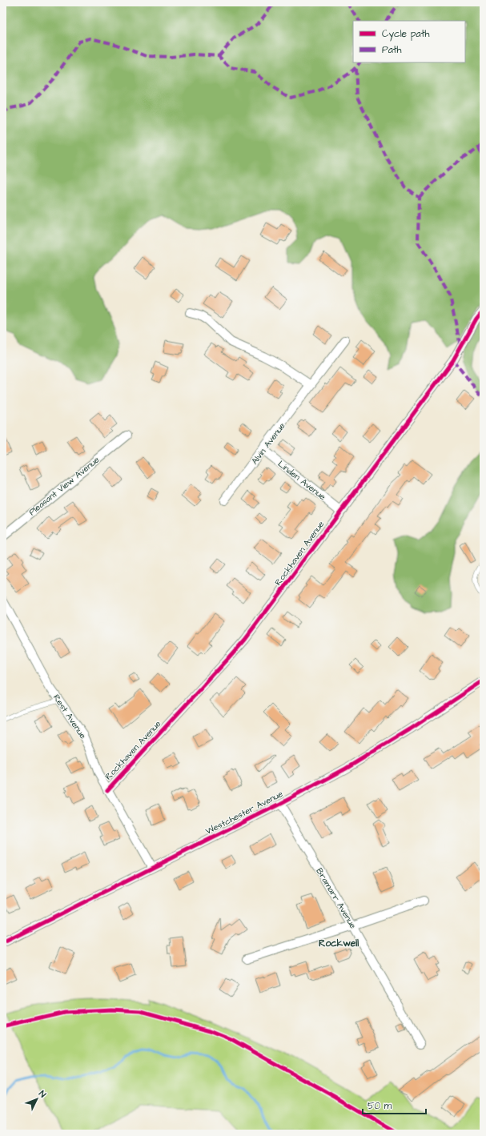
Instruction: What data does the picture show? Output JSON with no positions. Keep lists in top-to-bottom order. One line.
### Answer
{"streets":{"street":["Alvin Avenue","Linden Avenue","Pleasant View Avenue","Rockhaven Avenue","Rest Avenue","Westchester Avenue","Bramarr Avenue"]},"crossings":[["Alvin Avenue","Linden Avenue"],["Linden Avenue","Rockhaven Avenue"],["Rockhaven Avenue","Rest Avenue"],["Rest Avenue","Westchester Avenue"],["Westchester Avenue","Bramarr Avenue"]],"districts":["Rockwell"],"legend":["Cycle path","Path"],"scale_bar":"50 m","north":"top right"}
